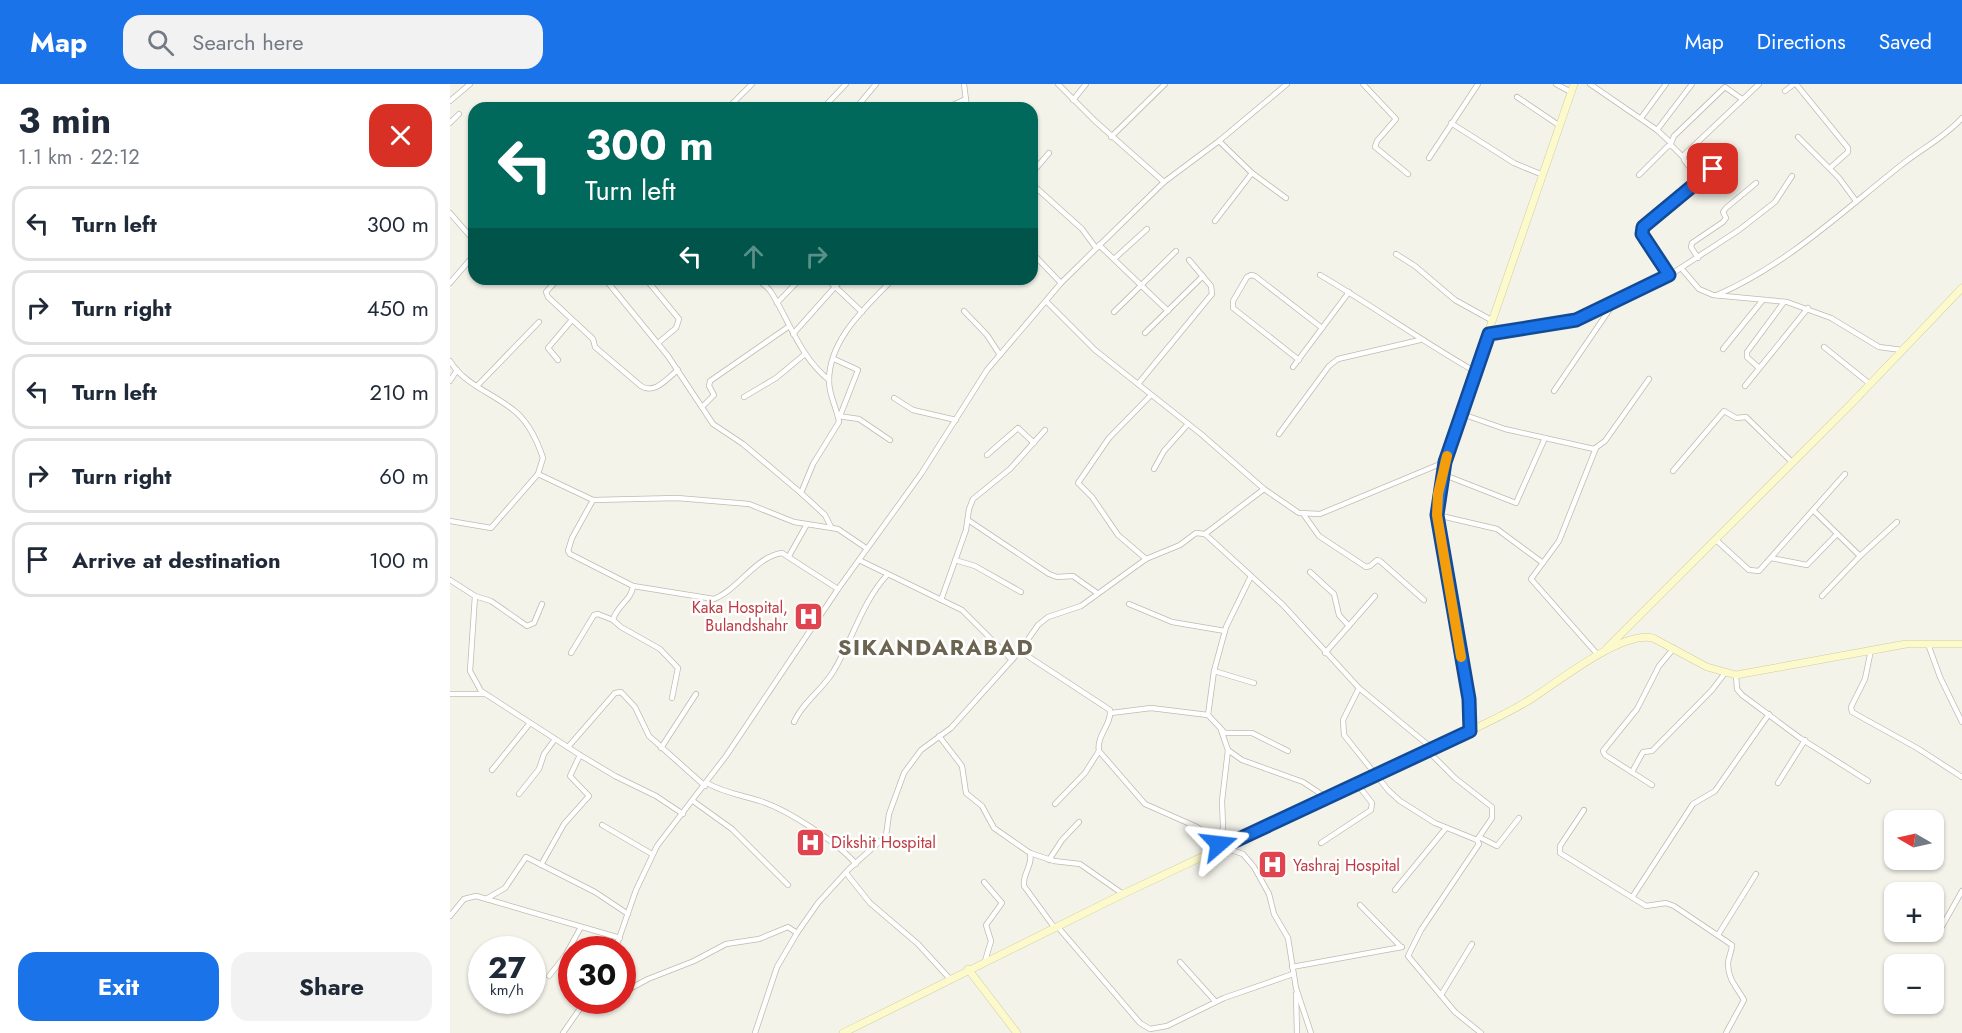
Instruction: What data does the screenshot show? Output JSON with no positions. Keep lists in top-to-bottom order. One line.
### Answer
{"districts":["SIKANDARABAD"],"places":{"hospital":["Kaka Hospital, Bulandshahr","Dikshit Hospital","Yashraj Hospital"]},"north":"left","page":{"header":"Map","search":"Search here","nav":["Map","Directions","Saved"],"heading":["3 min","1.1 km · 22:12"],"turn":["300 m","Turn left"],"list":[{"name":"Turn left","value":"300 m"},{"name":"Turn right","value":"450 m"},{"name":"Turn left","value":"210 m"},{"name":"Turn right","value":"60 m"},{"name":"Arrive at destination","value":"100 m"}],"map_buttons":["+","−"],"speed":"27 km/h","limit":"30","buttons":["Exit","Share"]}}
